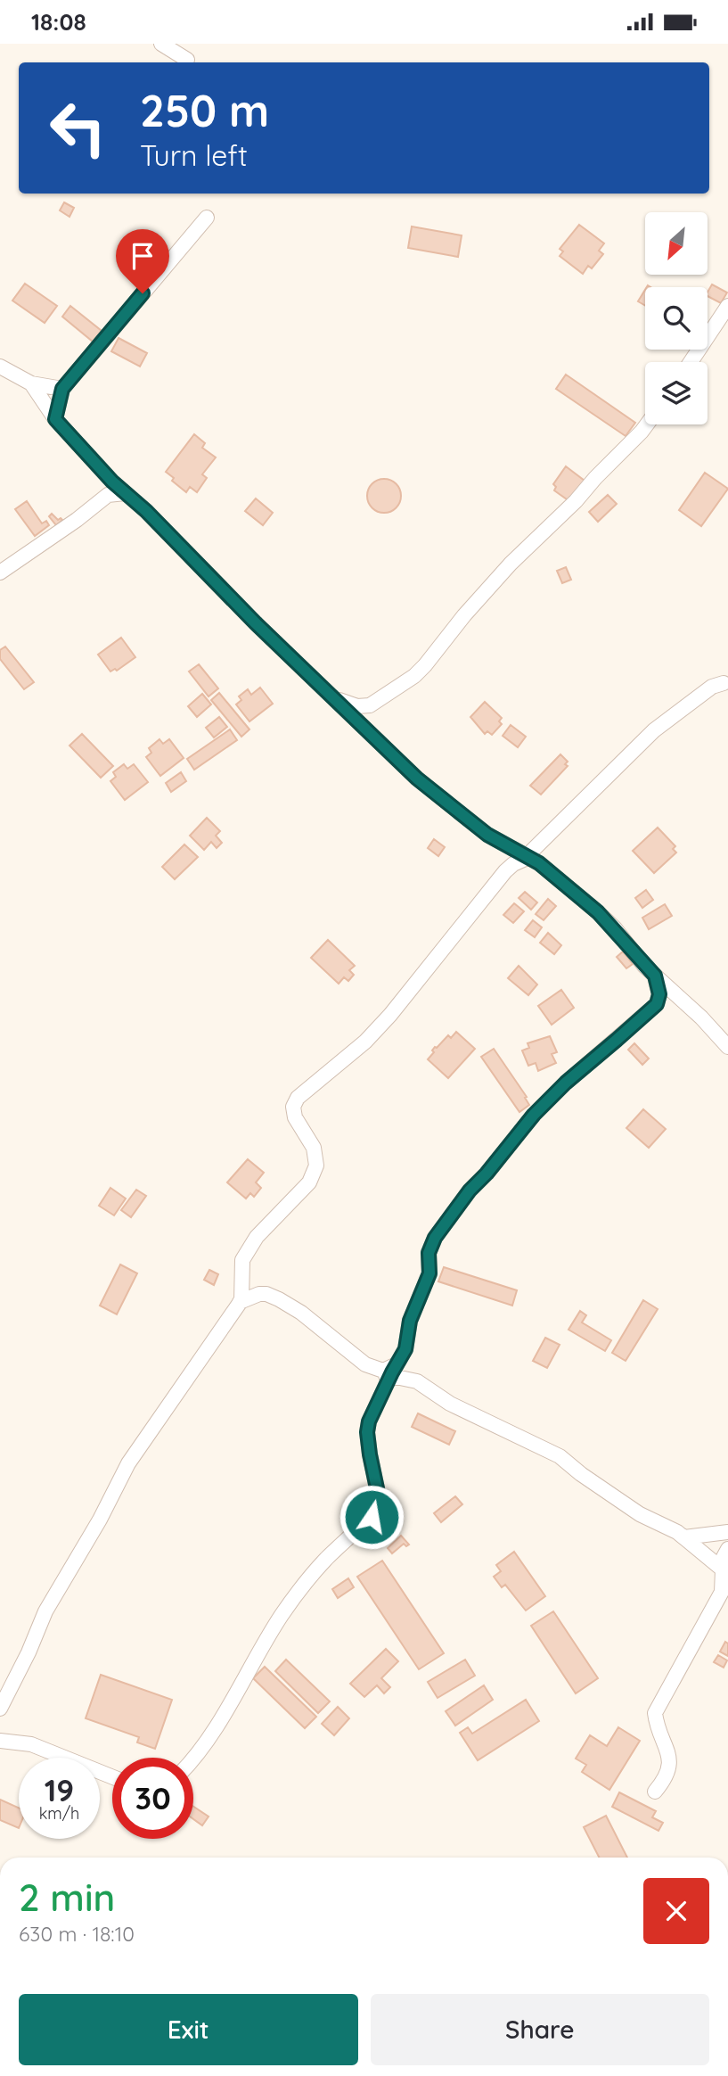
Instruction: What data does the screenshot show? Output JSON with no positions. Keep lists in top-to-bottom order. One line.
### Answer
{"north":"bottom left","page":{"status":"18:08","turn":["250 m","Turn left"],"speed":"19 km/h","limit":"30","heading":["2 min","630 m · 18:10"],"buttons":["Exit","Share"]}}
